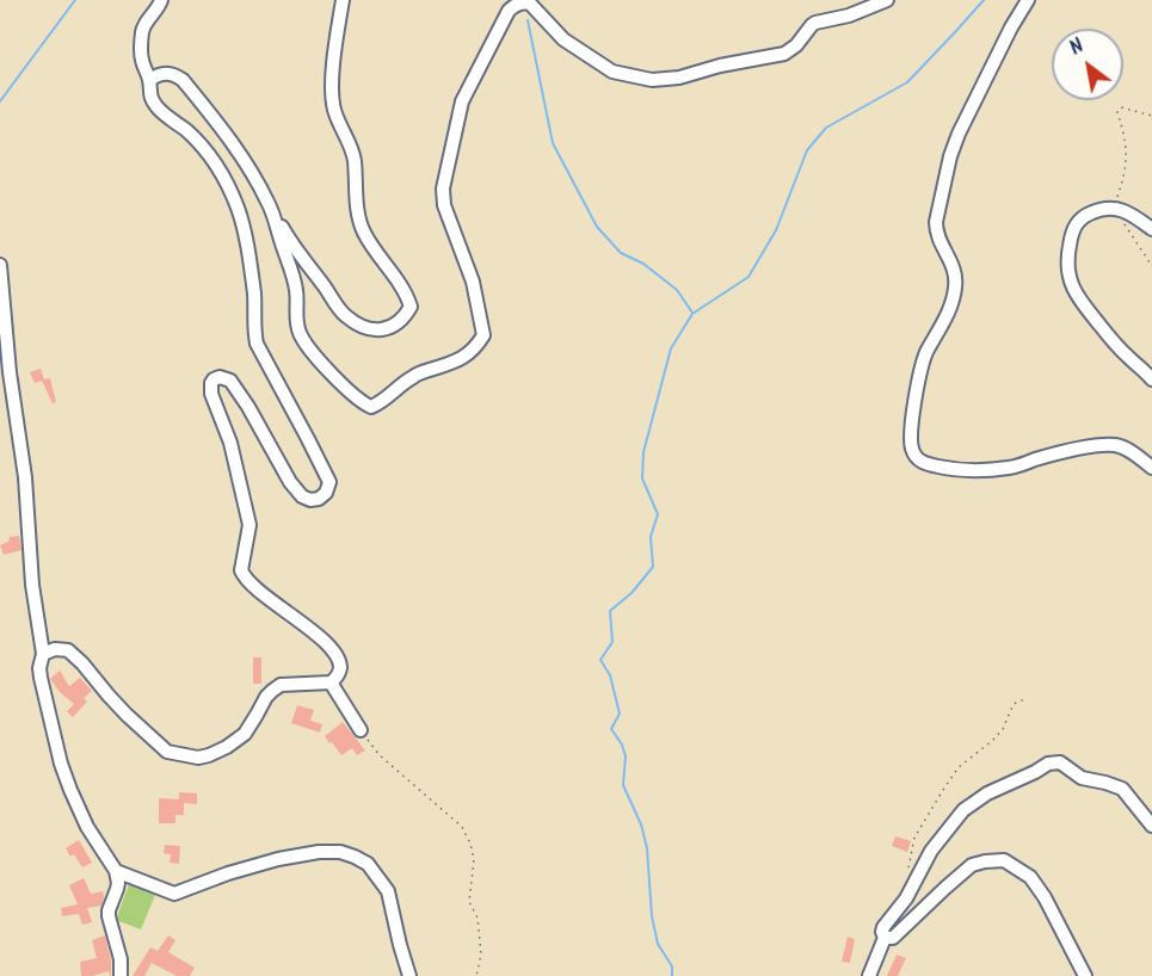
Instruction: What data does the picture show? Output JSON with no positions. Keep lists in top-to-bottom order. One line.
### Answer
{"north":"top left"}
